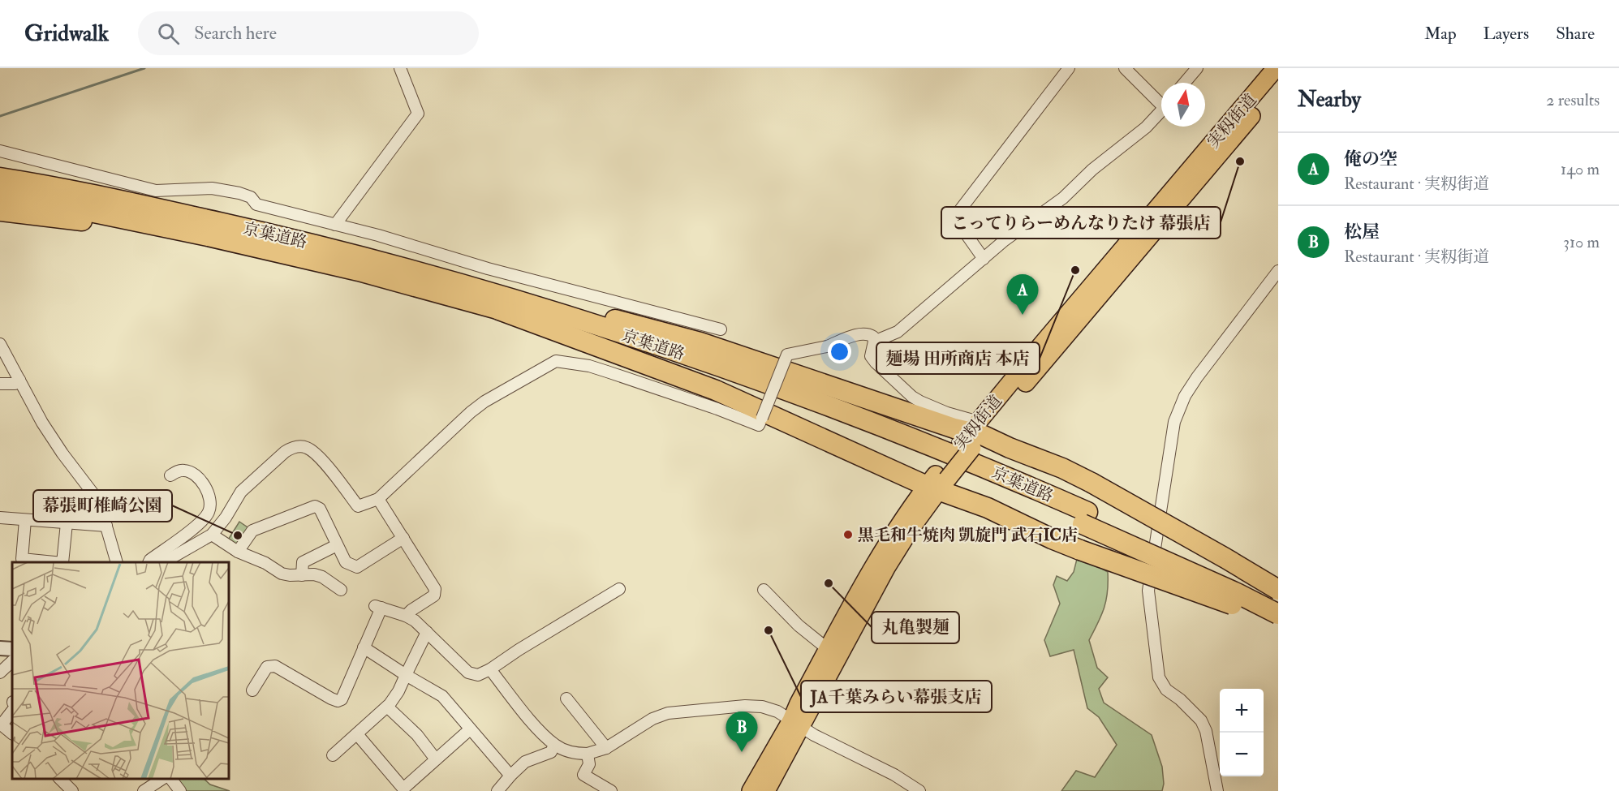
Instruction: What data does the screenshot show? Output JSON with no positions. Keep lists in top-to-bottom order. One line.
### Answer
{"streets":{"highway":["京葉道路"],"main road":["実籾街道"]},"places":["こってりらーめんなりたけ 幕張店","麺場 田所商店 本店","黒毛和牛焼肉 凱旋門 武石IC店","幕張町椎崎公園","丸亀製麺","JA千葉みらい幕張支店"],"north":"top","page":{"header":"Gridwalk","search":"Search here","nav":["Map","Layers","Share"],"heading":["Nearby","2 results"],"list":[{"mark":"A","name":"俺の空","note":"Restaurant · 実籾街道","value":"140 m"},{"mark":"B","name":"松屋","note":"Restaurant · 実籾街道","value":"310 m"}],"pins":["A","B"],"map_buttons":["+","−"]}}
